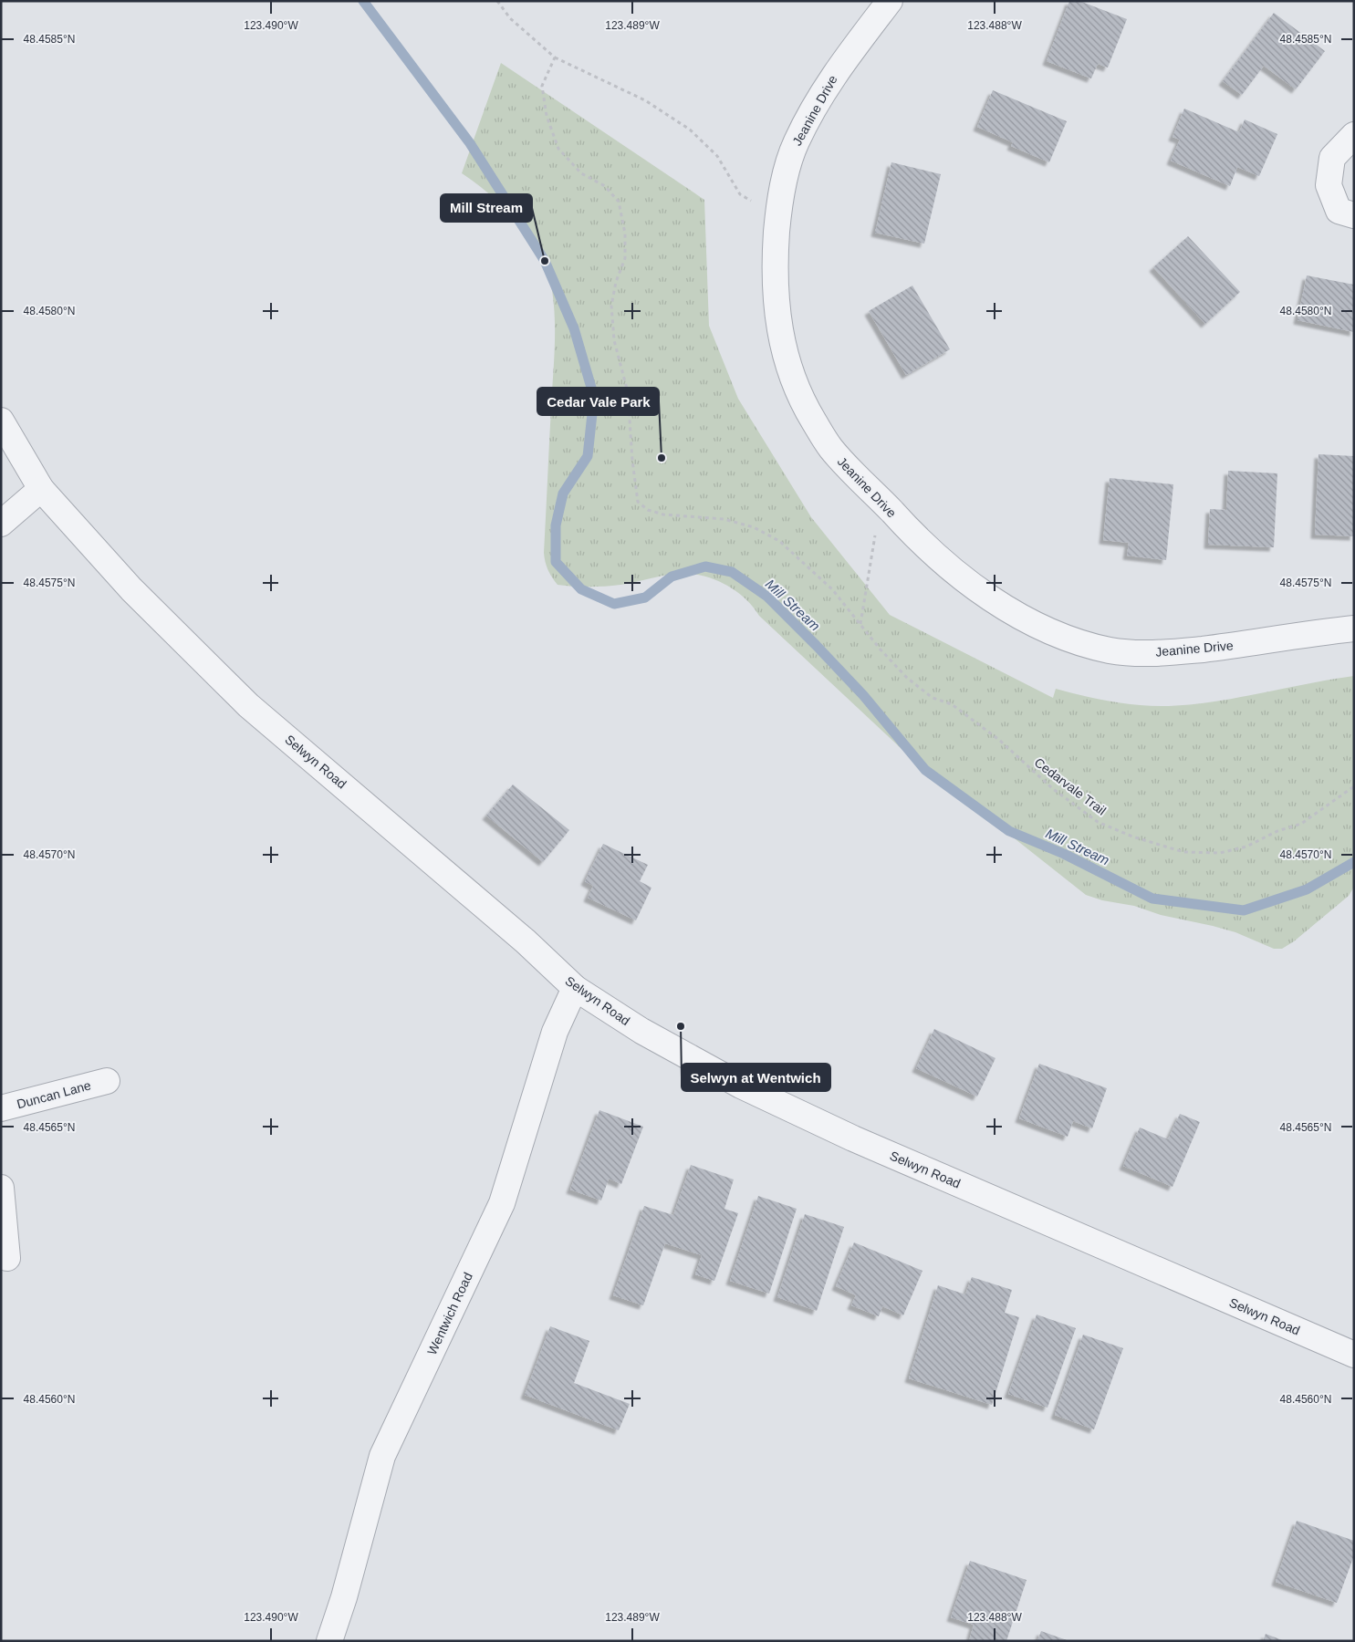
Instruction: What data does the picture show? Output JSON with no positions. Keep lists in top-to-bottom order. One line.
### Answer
{"streets":{"street":["Jeanine Drive","Selwyn Road","Duncan Lane","Wentwich Road"],"path":["Cedarvale Trail"]},"crossings":[["Selwyn Road","Wentwich Road"]],"water":["Mill Stream"],"places":["Mill Stream","Cedar Vale Park","Selwyn at Wentwich"],"coordinates":["123.490°W","123.489°W","123.488°W","48.4585°N","48.4580°N","48.4575°N","48.4570°N","48.4565°N","48.4560°N"]}
